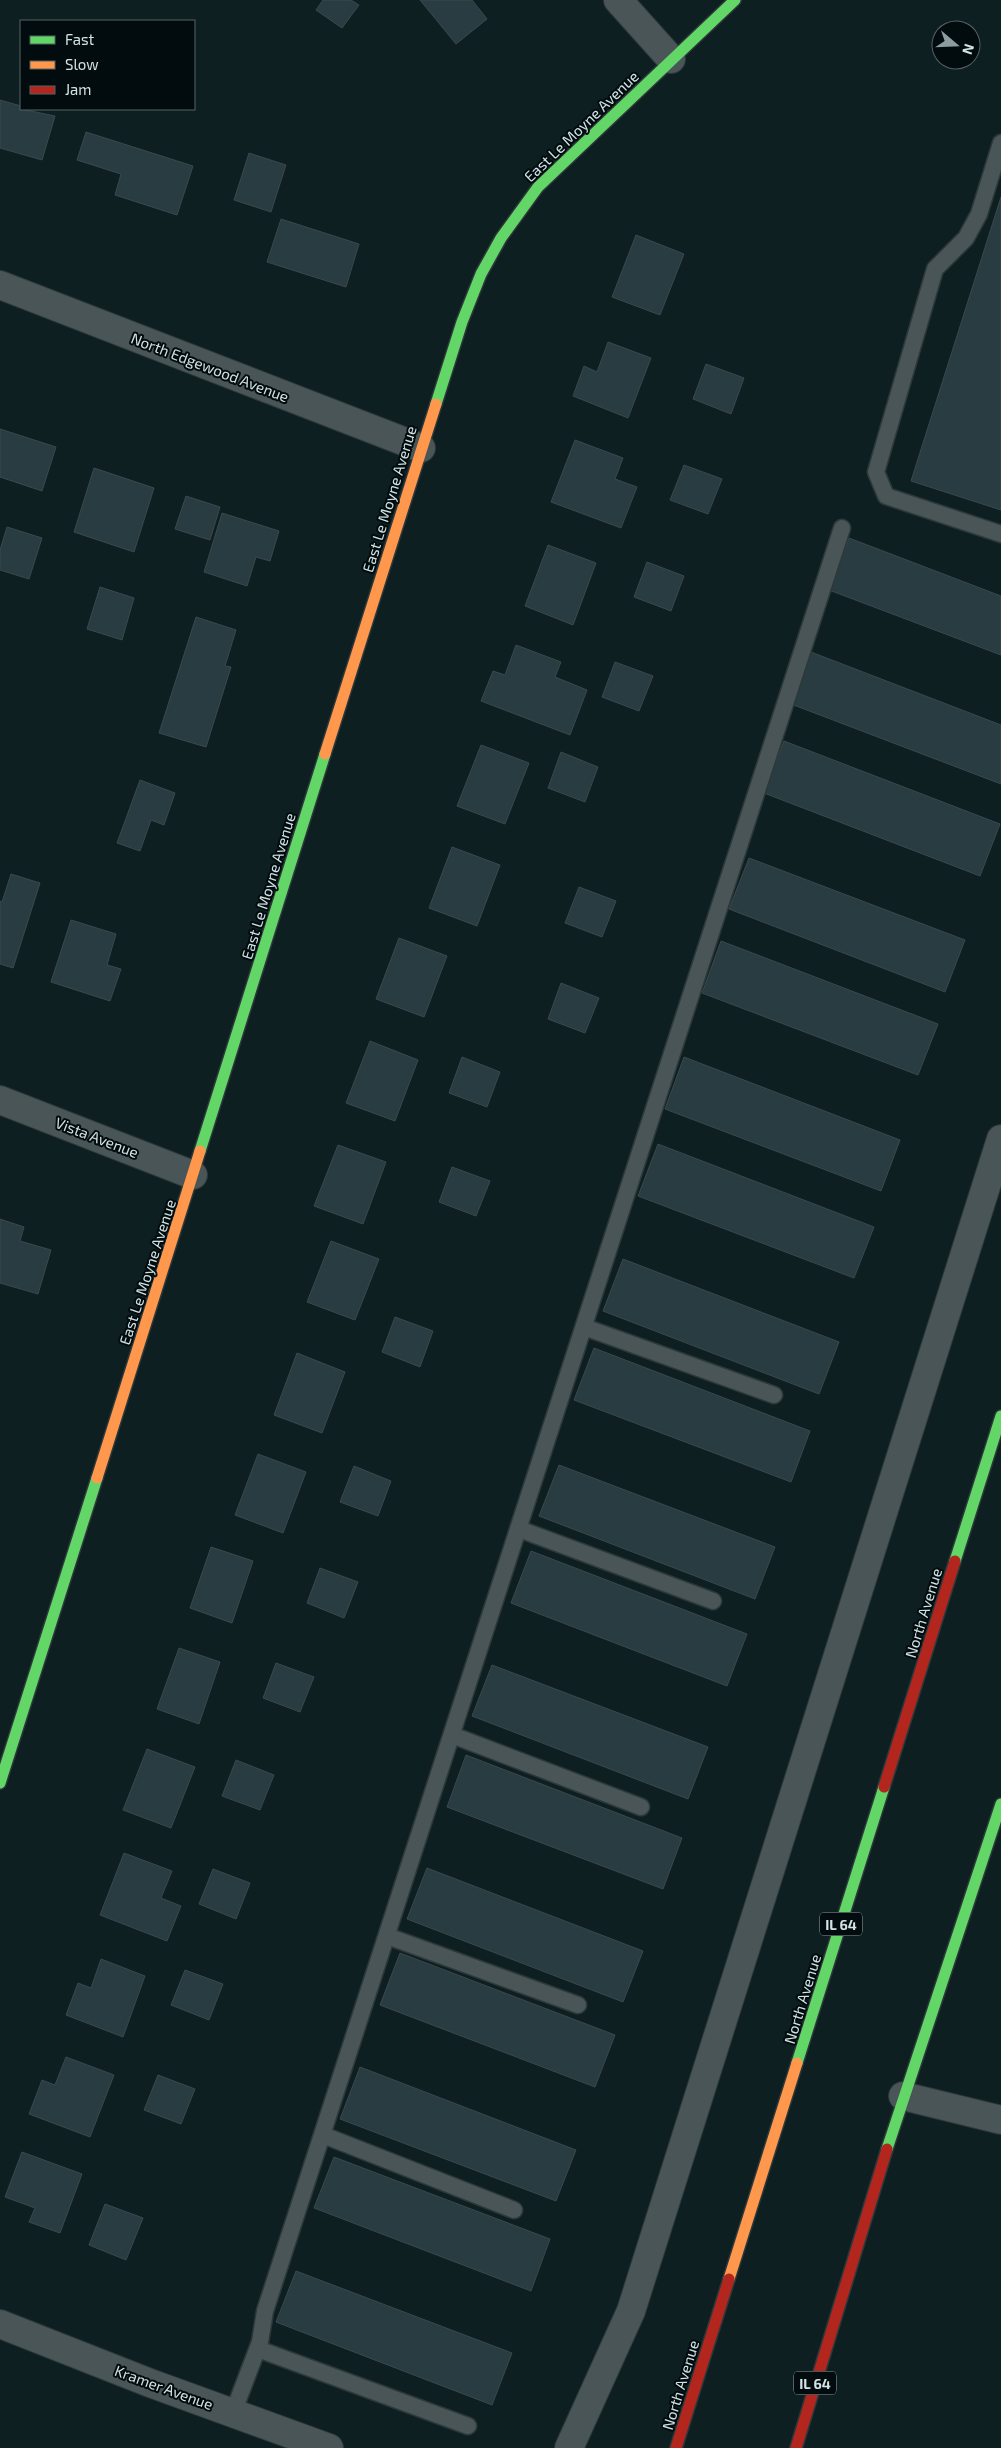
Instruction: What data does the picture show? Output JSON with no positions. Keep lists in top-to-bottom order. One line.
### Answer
{"streets":{"street":["East Le Moyne Avenue","North Edgewood Avenue","Vista Avenue","North Avenue","IL 64","Kramer Avenue"]},"crossings":[["East Le Moyne Avenue","North Edgewood Avenue"],["East Le Moyne Avenue","Vista Avenue"]],"legend":["Fast","Slow","Jam"],"north":"right"}
